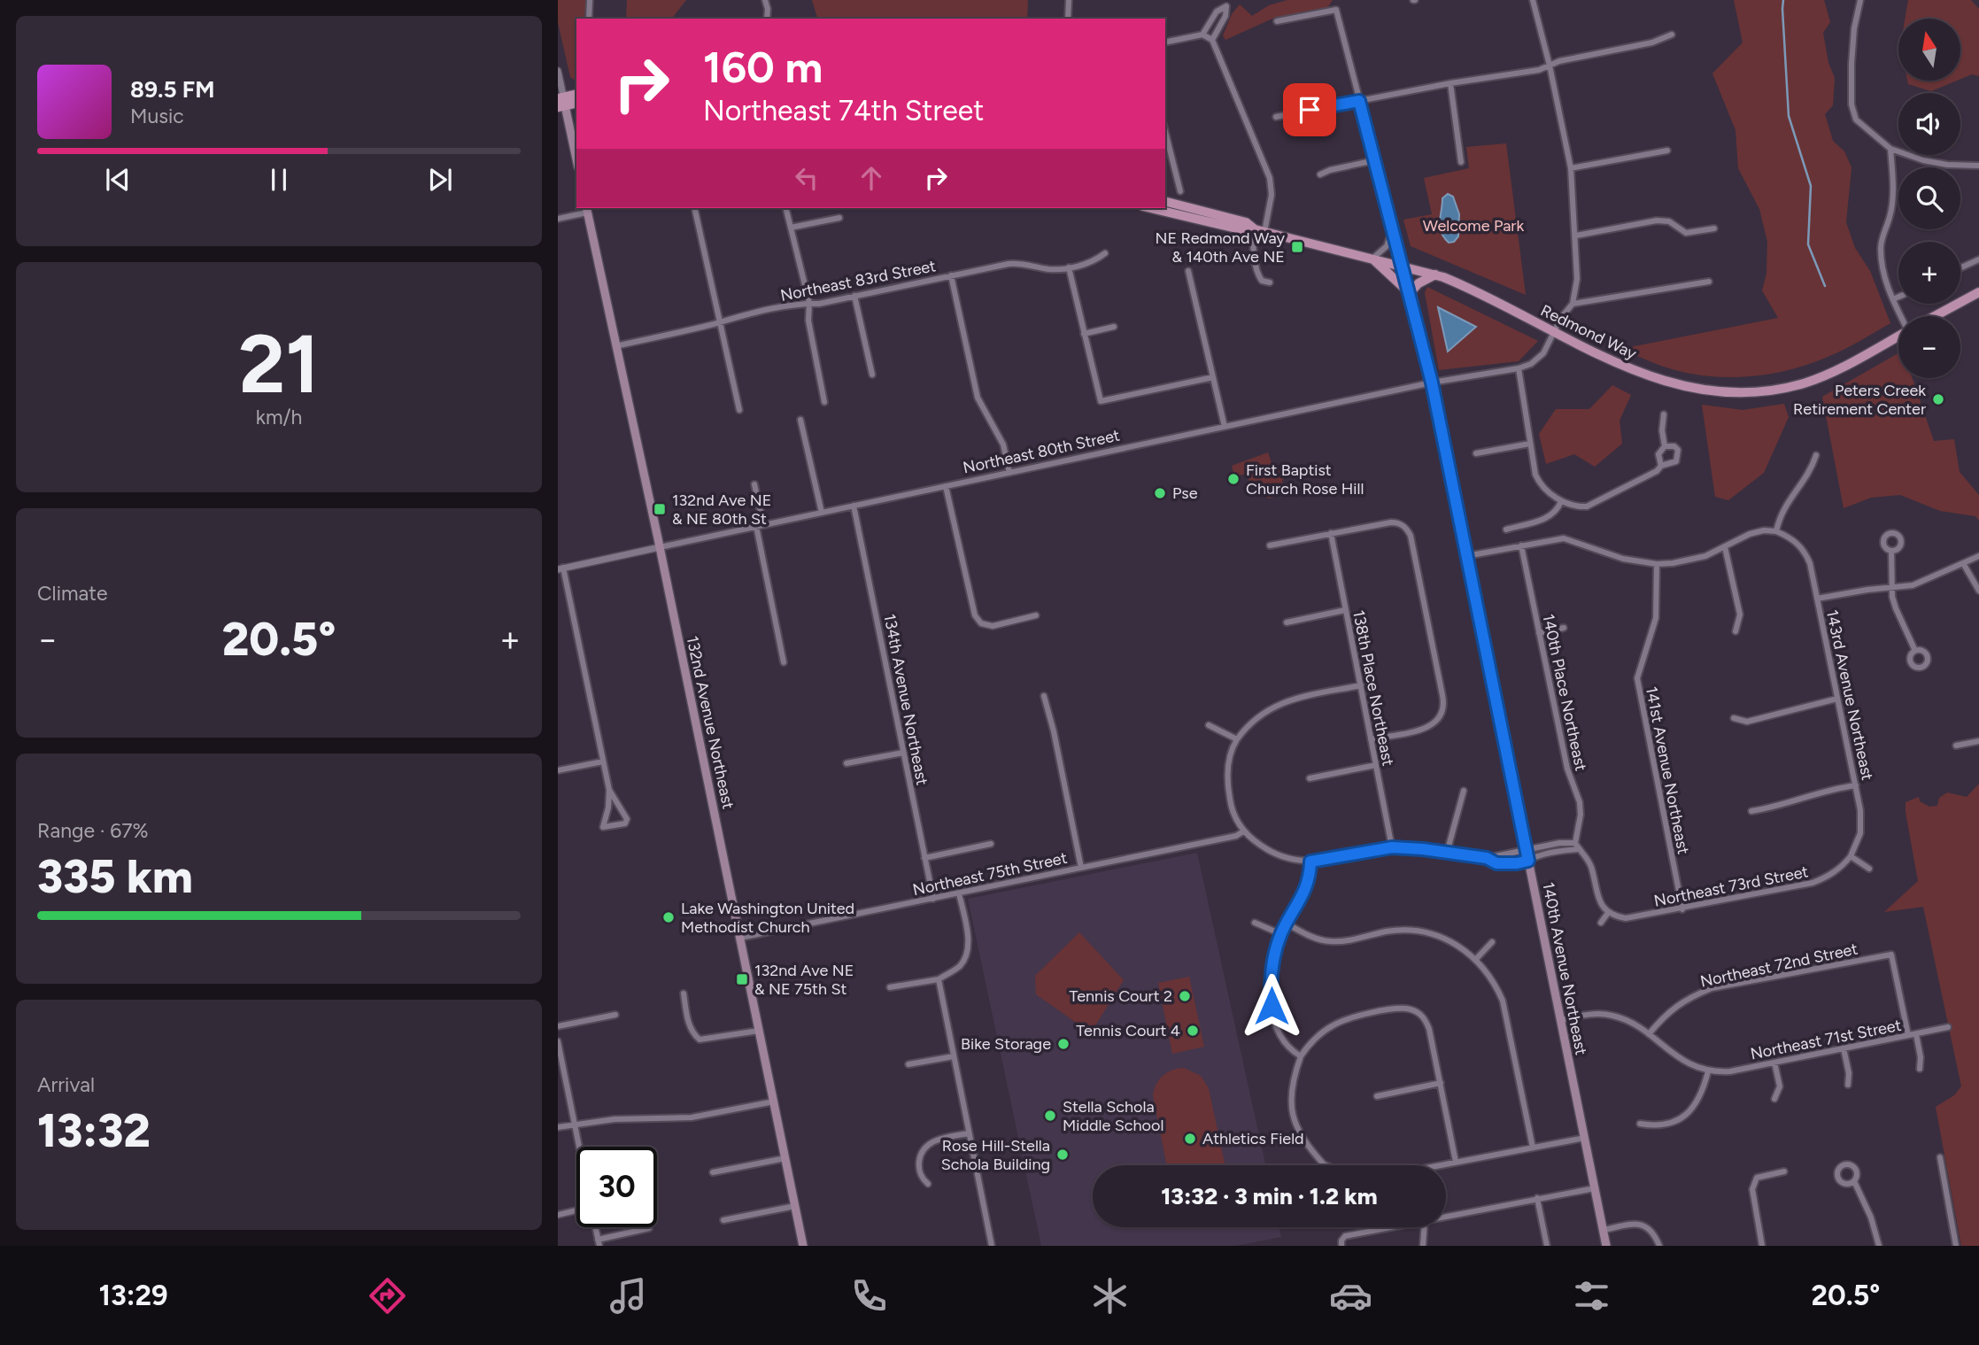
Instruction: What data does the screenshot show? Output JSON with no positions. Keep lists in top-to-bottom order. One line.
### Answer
{"streets":{"main road":["Redmond Way","132nd Avenue Northeast","140th Avenue Northeast"],"street":["Northeast 83rd Street","Northeast 80th Street","138th Place Northeast","140th Place Northeast","143rd Avenue Northeast","134th Avenue Northeast","141st Avenue Northeast","Northeast 75th Street","Northeast 73rd Street","Northeast 72nd Street","Northeast 71st Street"]},"crossings":[["Northeast 83rd Street","132nd Avenue Northeast"],["Redmond Way","Northeast 80th Street"],["Redmond Way","140th Avenue Northeast"],["Northeast 80th Street","134th Avenue Northeast"],["Northeast 80th Street","132nd Avenue Northeast"],["Northeast 80th Street","140th Avenue Northeast"],["138th Place Northeast","Northeast 75th Street"],["143rd Avenue Northeast","Northeast 73rd Street"],["134th Avenue Northeast","Northeast 75th Street"],["132nd Avenue Northeast","Northeast 75th Street"],["141st Avenue Northeast","Northeast 73rd Street"],["Northeast 72nd Street","Northeast 71st Street"]],"parks":["Welcome Park"],"places":{"transit":["NE Redmond Way & 140th Ave NE","132nd Ave NE & NE 80th St","132nd Ave NE & NE 75th St"],"other":["Peters Creek Retirement Center","First Baptist Church Rose Hill","Pse","Lake Washington United Methodist Church","Tennis Court 2","Tennis Court 4","Bike Storage","Stella Schola Middle School","Athletics Field","Rose Hill-Stella Schola Building"]},"north":"top","page":{"map_buttons":["+","−"],"turn":["160 m","Northeast 74th Street"],"song":["89.5 FM","Music"],"tile":[["21","km/h"],"Climate",["Range · 67%","335 km"],["Arrival","13:32"]],"heat":["−","20.5°","+"],"limit":"30","trip":"13:32 · 3 min · 1.2 km","tabs":["13:29","20.5°"]}}
